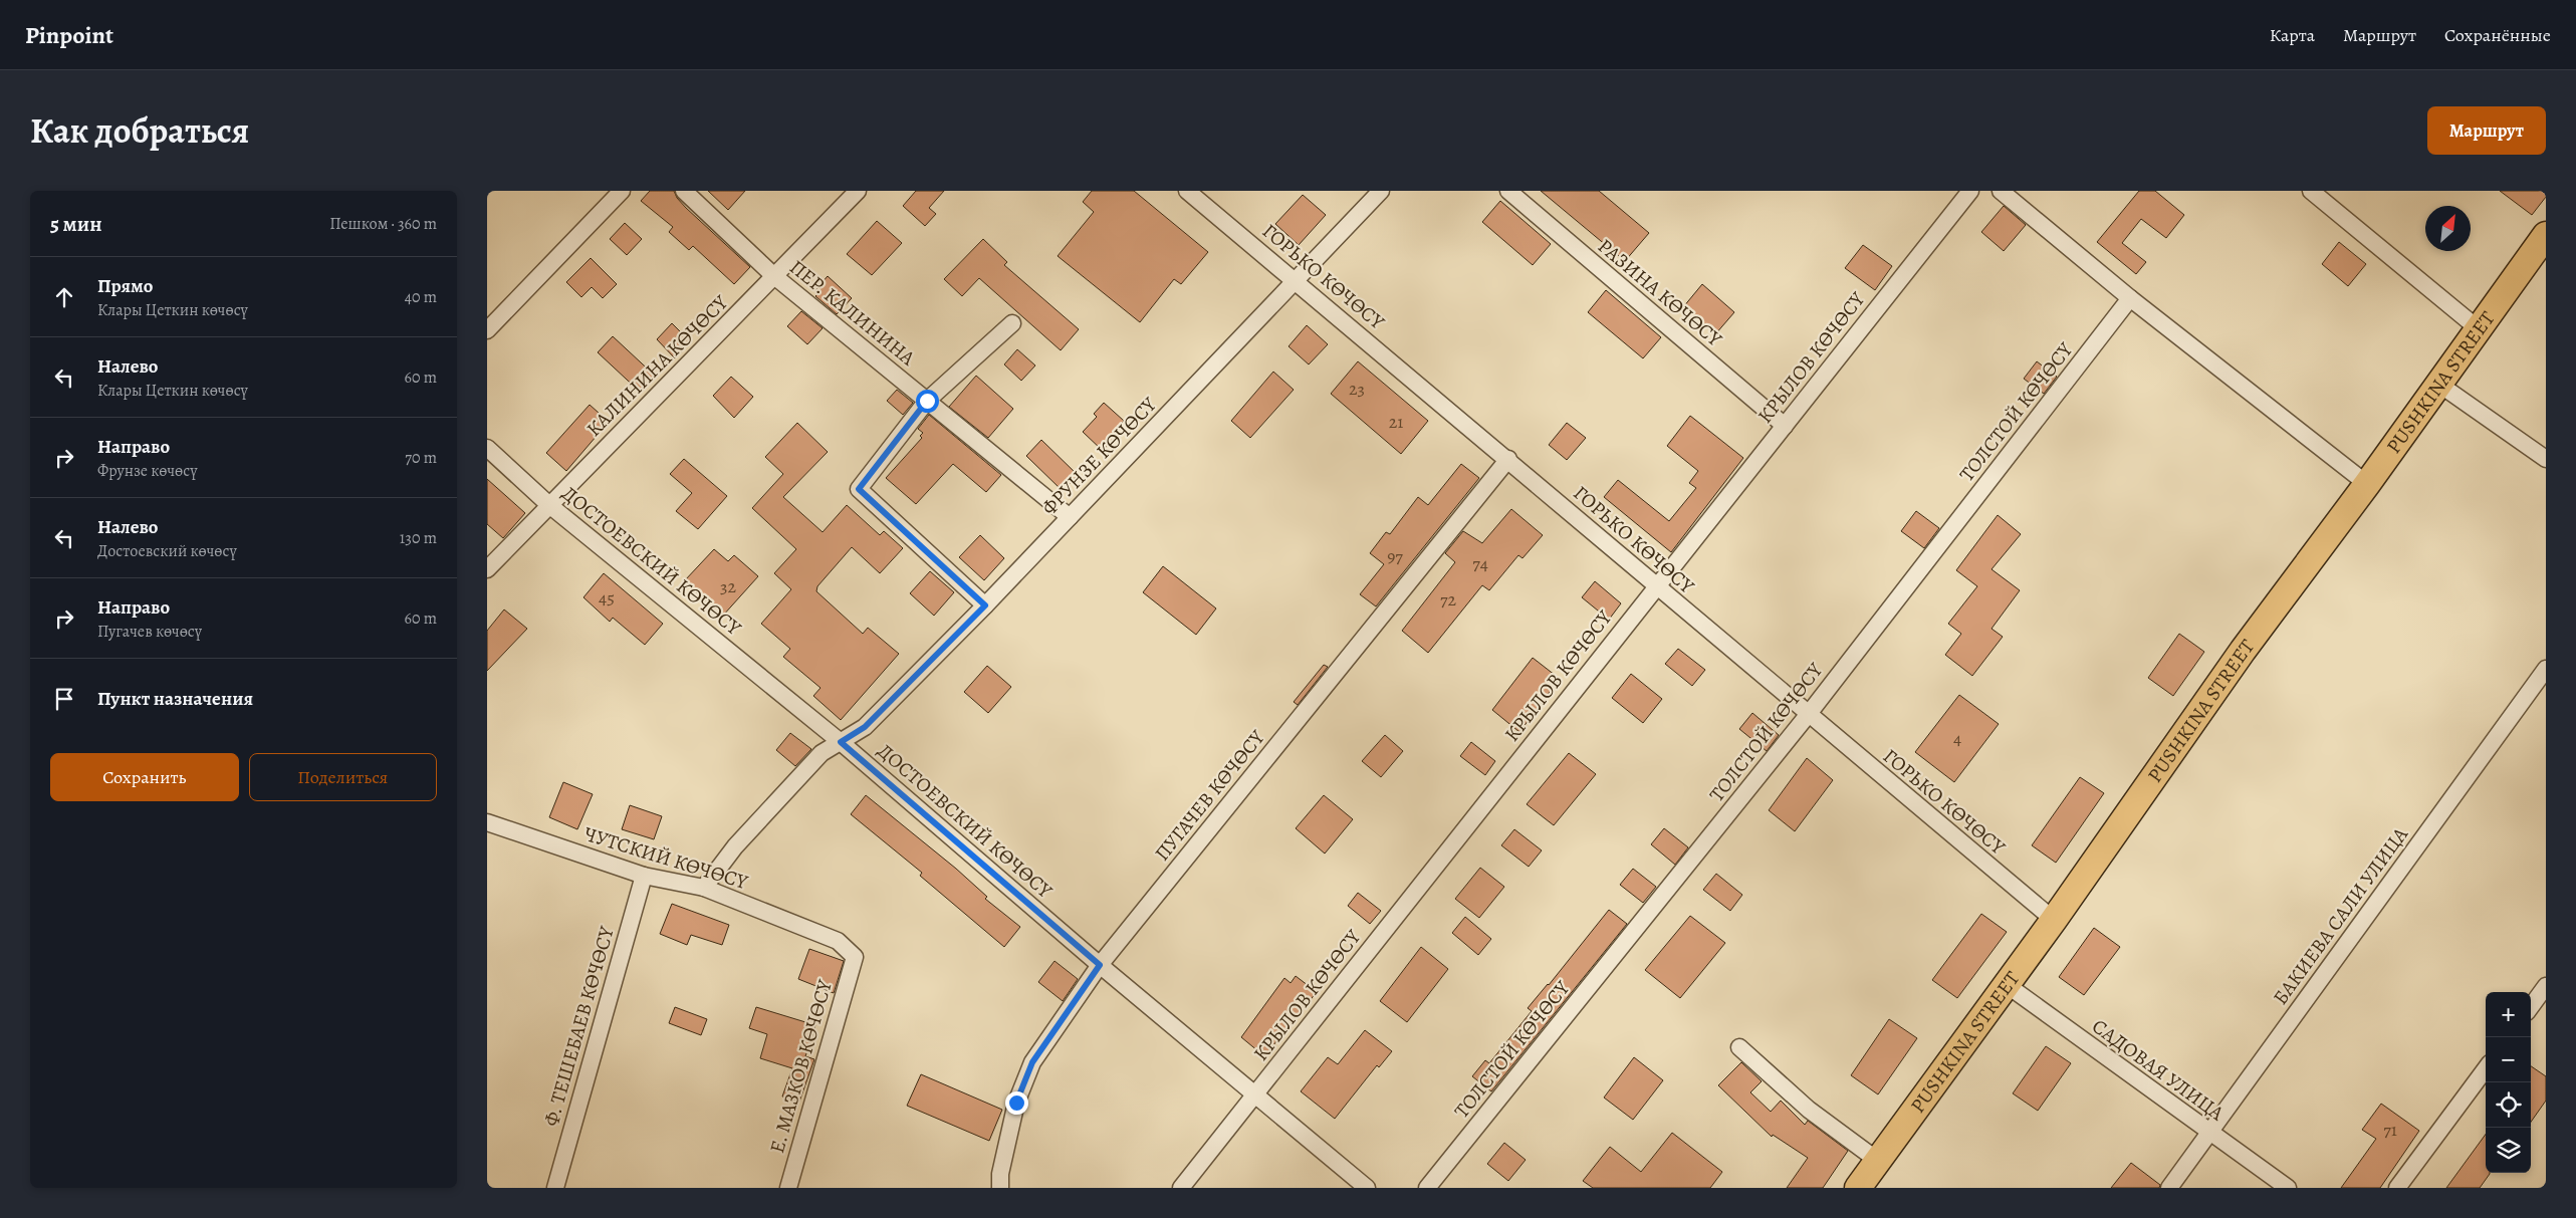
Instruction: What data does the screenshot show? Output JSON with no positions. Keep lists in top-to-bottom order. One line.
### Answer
{"streets":{"highway":["PUSHKINA STREET"],"street":["ГОРЬКО КӨЧӨСҮ","РАЗИНА КӨЧӨСҮ","ПЕР. КАЛИНИНА","КРЫЛОВ КӨЧӨСҮ","КАЛИНИНА КӨЧӨСҮ","ТОЛСТОЙ КӨЧӨСҮ","ФРУНЗЕ КӨЧӨСҮ","ДОСТОЕВСКИЙ КӨЧӨСҮ","ПУГАЧЕВ КӨЧӨСҮ","ЧУТСКИЙ КӨЧӨСҮ","БАКИЕВА САЛИ УЛИЦА","Ф. ТЕШЕБАЕВ КӨЧӨСҮ","Е. МАЗКОВ КӨЧӨСҮ","САДОВАЯ УЛИЦА"]},"crossings":[["ГОРЬКО КӨЧӨСҮ","КРЫЛОВ КӨЧӨСҮ"],["ГОРЬКО КӨЧӨСҮ","PUSHKINA STREET"],["ГОРЬКО КӨЧӨСҮ","ТОЛСТОЙ КӨЧӨСҮ"],["ГОРЬКО КӨЧӨСҮ","ФРУНЗЕ КӨЧӨСҮ"],["ГОРЬКО КӨЧӨСҮ","ПУГАЧЕВ КӨЧӨСҮ"],["РАЗИНА КӨЧӨСҮ","КРЫЛОВ КӨЧӨСҮ"],["ПЕР. КАЛИНИНА","КАЛИНИНА КӨЧӨСҮ"],["ПЕР. КАЛИНИНА","ФРУНЗЕ КӨЧӨСҮ"],["КРЫЛОВ КӨЧӨСҮ","ДОСТОЕВСКИЙ КӨЧӨСҮ"],["КАЛИНИНА КӨЧӨСҮ","ДОСТОЕВСКИЙ КӨЧӨСҮ"],["PUSHKINA STREET","САДОВАЯ УЛИЦА"],["ФРУНЗЕ КӨЧӨСҮ","ДОСТОЕВСКИЙ КӨЧӨСҮ"],["ФРУНЗЕ КӨЧӨСҮ","ЧУТСКИЙ КӨЧӨСҮ"],["ДОСТОЕВСКИЙ КӨЧӨСҮ","ПУГАЧЕВ КӨЧӨСҮ"],["ЧУТСКИЙ КӨЧӨСҮ","Ф. ТЕШЕБАЕВ КӨЧӨСҮ"],["ЧУТСКИЙ КӨЧӨСҮ","Е. МАЗКОВ КӨЧӨСҮ"],["БАКИЕВА САЛИ УЛИЦА","САДОВАЯ УЛИЦА"]],"house_numbers":["23","21","97","74","32","45","72","4","71"],"north":"top right","page":{"header":"Pinpoint","nav":["Карта","Маршрут","Сохранённые"],"title":"Как добраться","buttons":["Маршрут",["Сохранить","Поделиться"]],"heading":["5 мин","Пешком · 360 m"],"list":[["Прямо","Клары Цеткин көчөсү","40 m"],["Налево","Клары Цеткин көчөсү","60 m"],["Направо","Фрунзе көчөсү","70 m"],["Налево","Достоевский көчөсү","130 m"],["Направо","Пугачев көчөсү","60 m"],"Пункт назначения"],"map_buttons":["+","−"]}}
